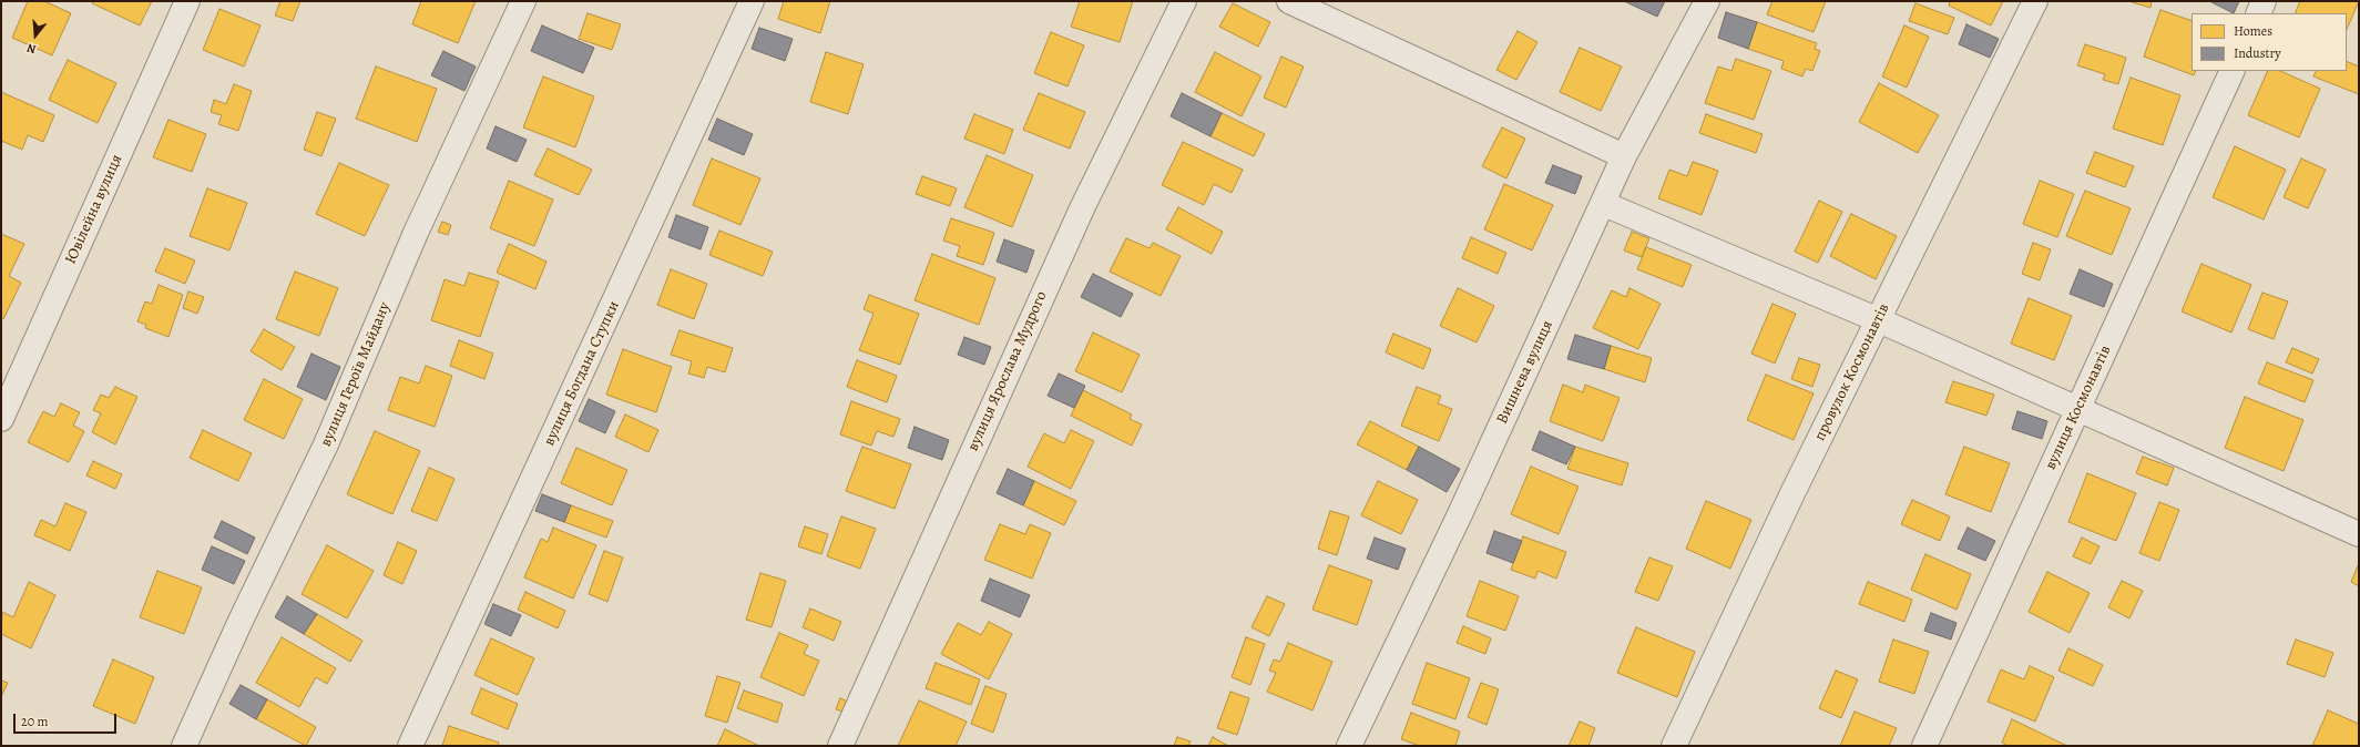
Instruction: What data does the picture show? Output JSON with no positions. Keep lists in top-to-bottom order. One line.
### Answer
{"streets":{"street":["Ювілейна вулиця","вулиця Ярослава Мудрого","Вишнева вулиця","провулок Космонавтів","вулиця Богдана Ступки","вулиця Героїв Майдану","вулиця Космонавтів"]},"legend":["Homes","Industry"],"scale_bar":"20 m","north":"bottom"}
